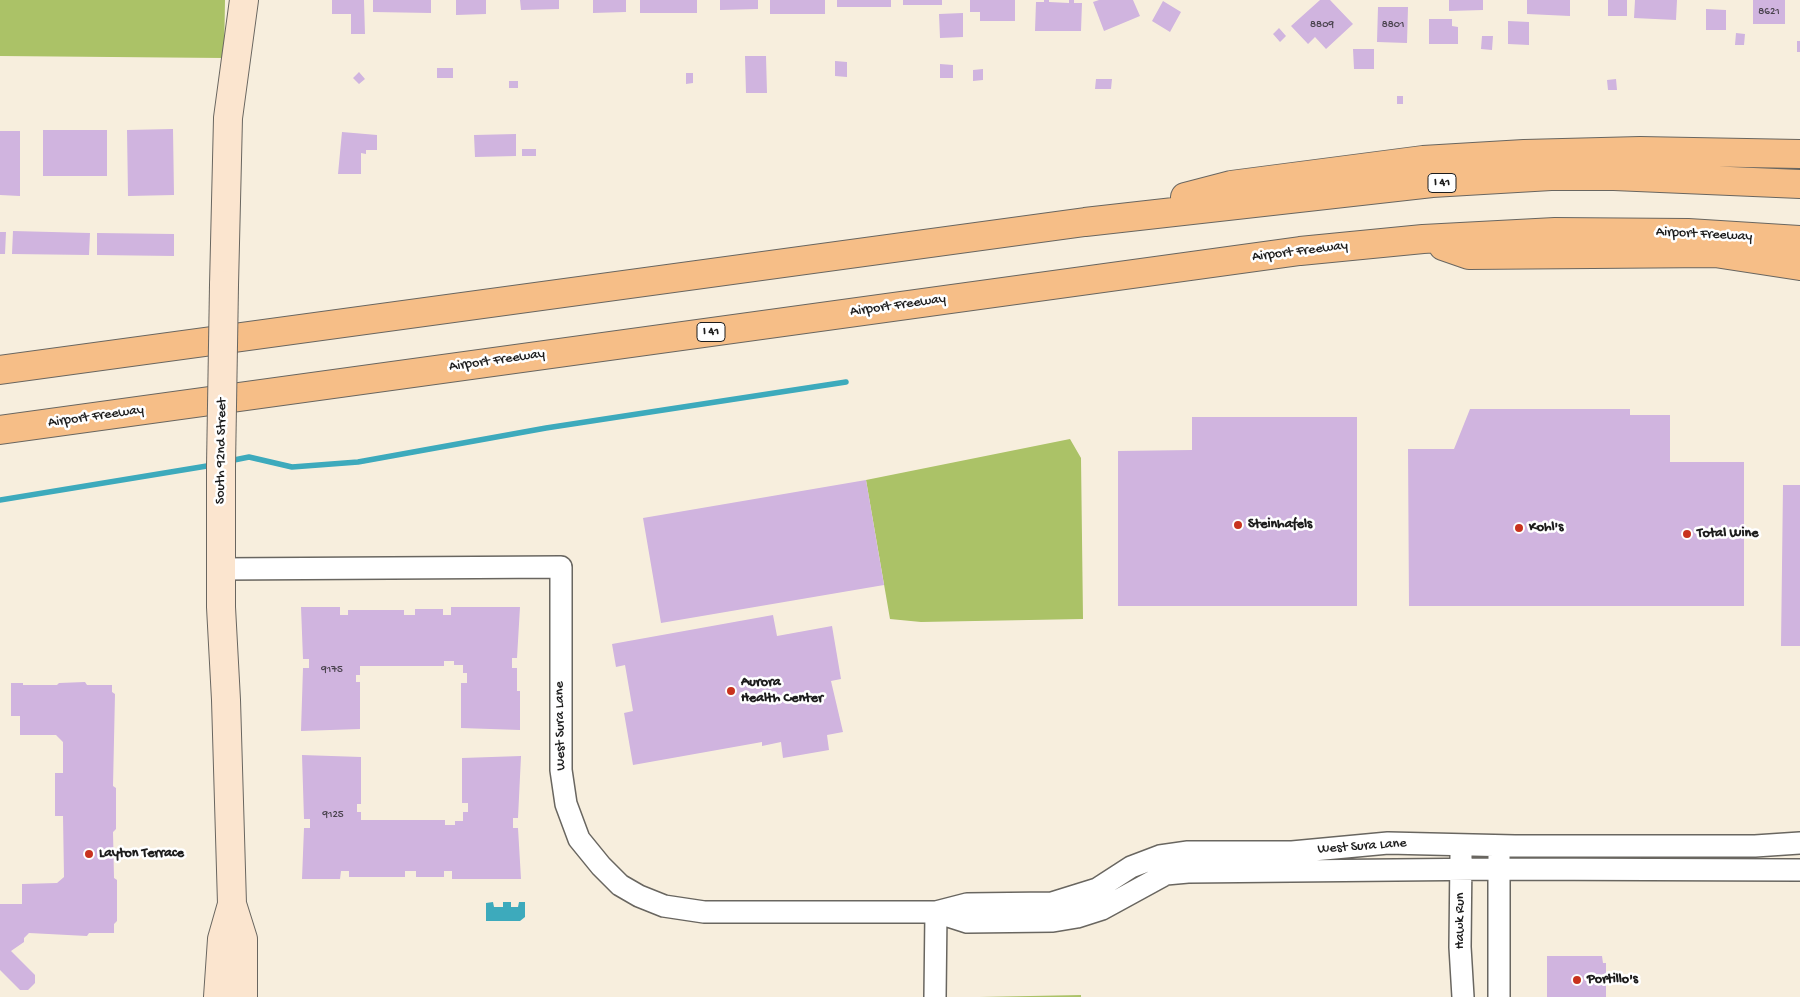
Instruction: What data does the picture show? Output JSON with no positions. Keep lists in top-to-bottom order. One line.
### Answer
{"streets":{"highway":["I 41","Airport Freeway"],"main road":["South 92nd Street"],"street":["West Sura Lane","Hawk Run"]},"crossings":[["South 92nd Street","West Sura Lane"],["West Sura Lane","Hawk Run"]],"places":["Steinhafels","Kohl's","Total Wine","Aurora Health Center","Layton Terrace","Portillo's"],"house_numbers":["8621","8809","8801","9175","9125"]}
